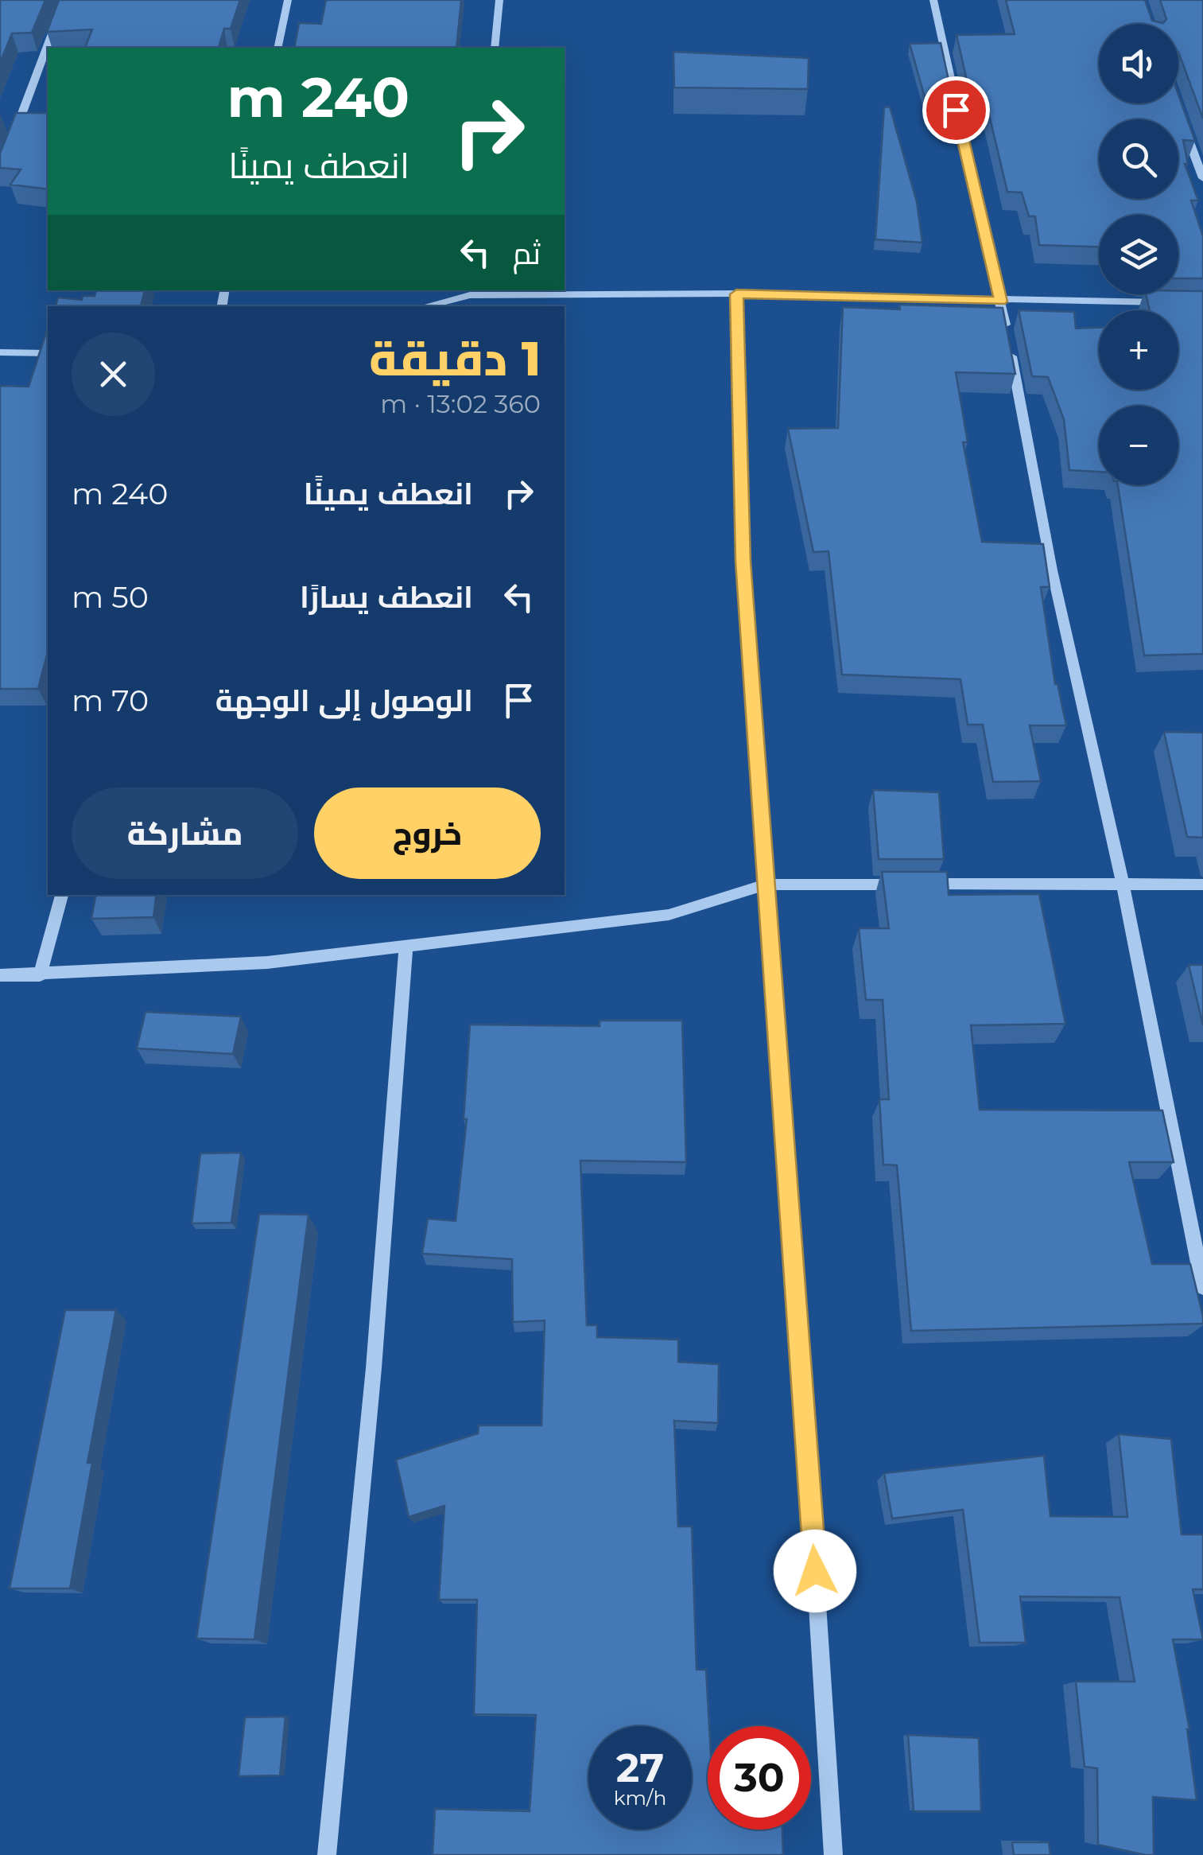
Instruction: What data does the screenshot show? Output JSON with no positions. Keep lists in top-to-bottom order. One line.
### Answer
{"page":{"map_buttons":["+","−"],"turn":["240 m","انعطف يمينًا"],"then":"ثم","heading":["1 دقيقة","360 m · 13:02"],"list":[{"name":"انعطف يمينًا","value":"240 m"},{"name":"انعطف يسارًا","value":"50 m"},{"name":"الوصول إلى الوجهة","value":"70 m"}],"buttons":["خروج","مشاركة"],"speed":"27 km/h","limit":"30"}}
